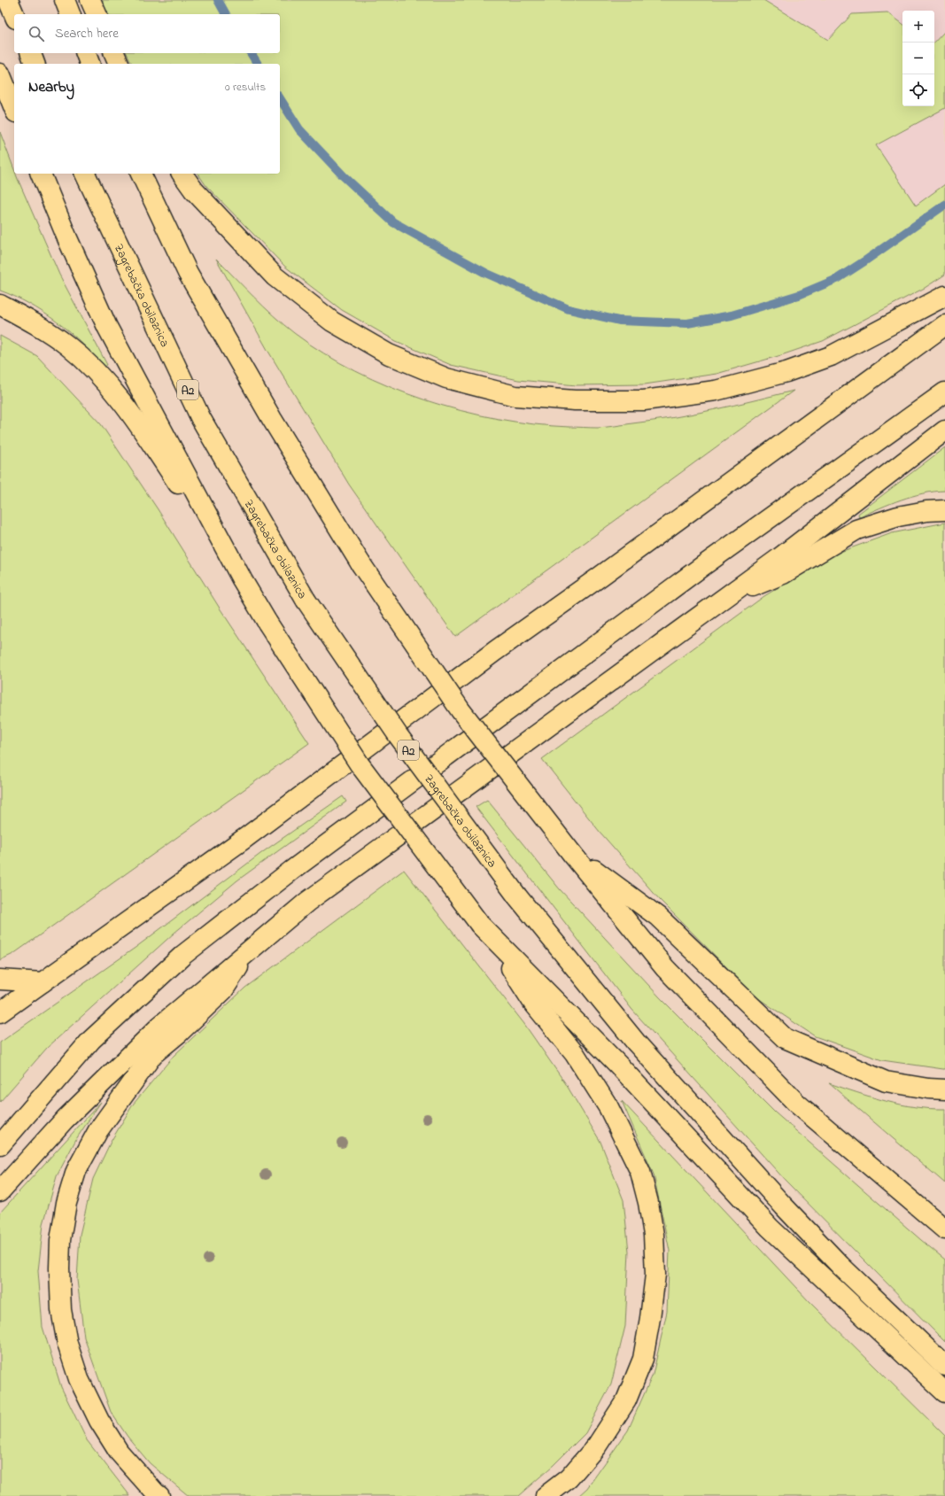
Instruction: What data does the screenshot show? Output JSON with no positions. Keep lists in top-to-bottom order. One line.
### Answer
{"streets":{"highway":["Zagrebačka obilaznica","A2"]},"page":{"map_buttons":["+","−"],"search":"Search here","heading":["Nearby","0 results"]}}
